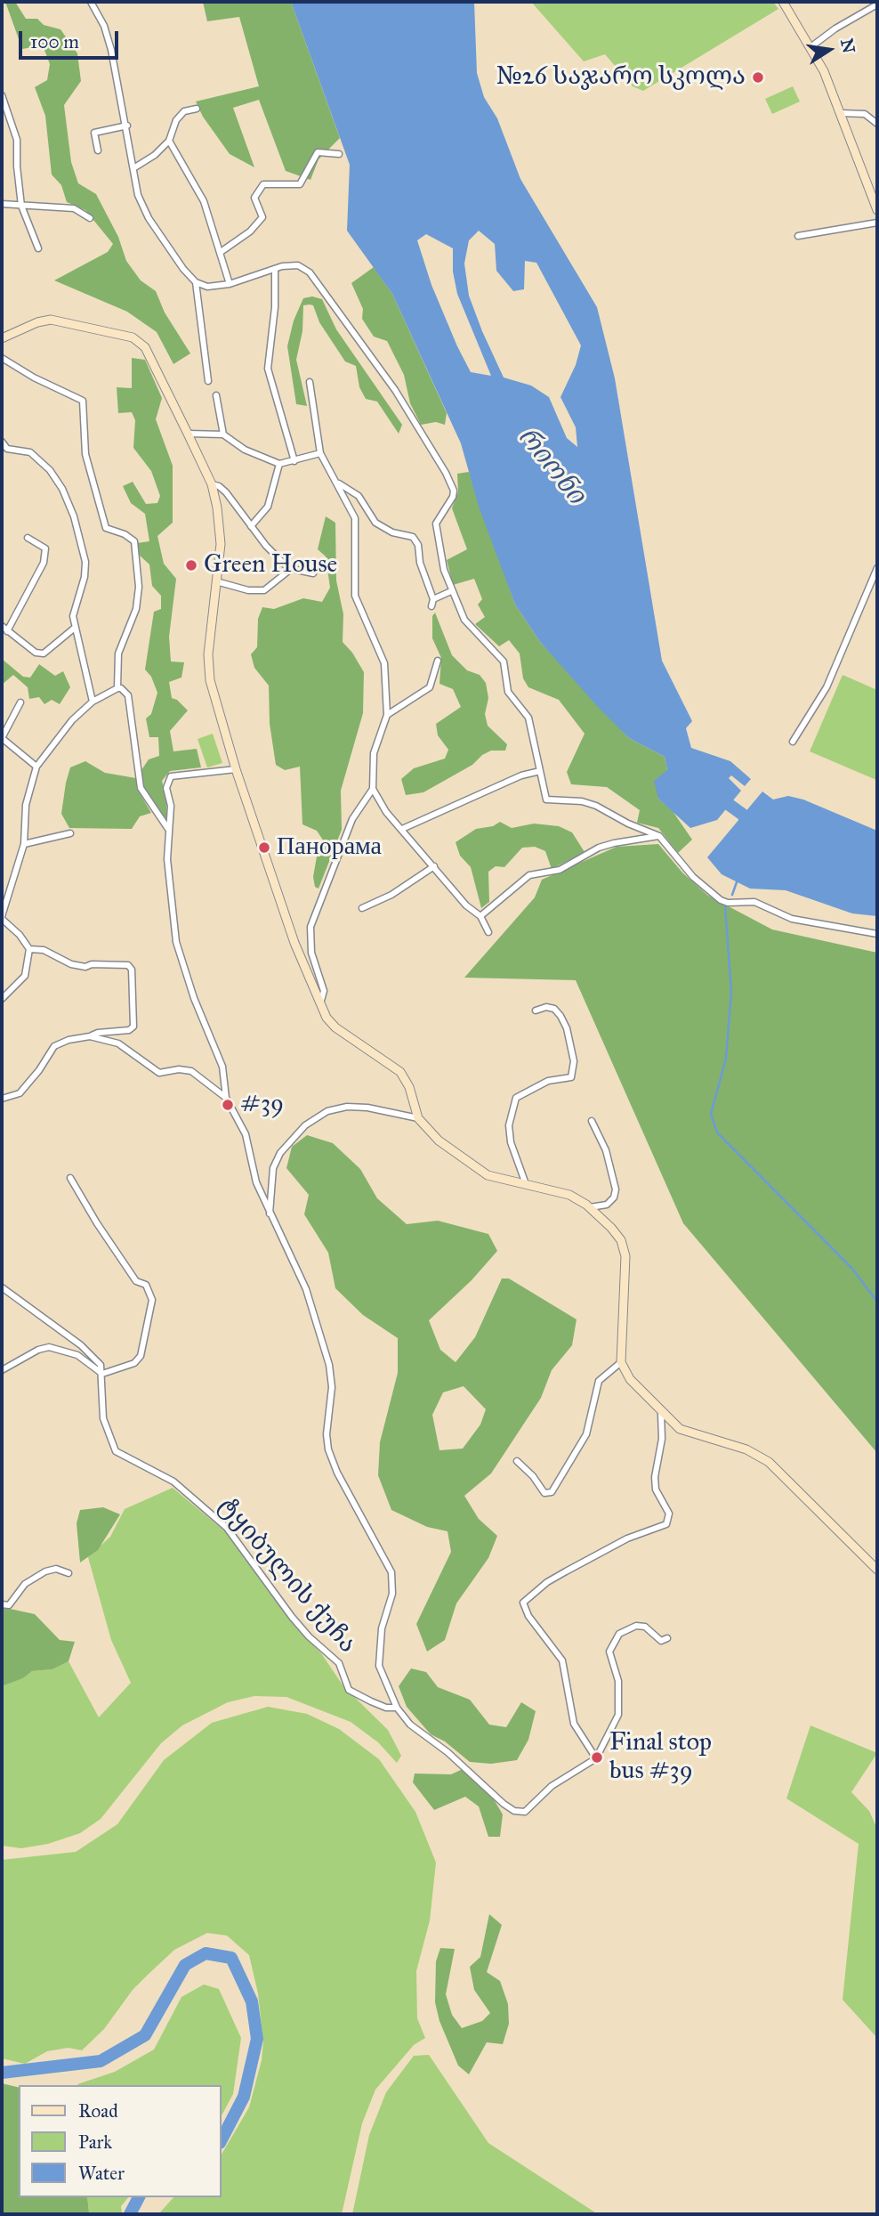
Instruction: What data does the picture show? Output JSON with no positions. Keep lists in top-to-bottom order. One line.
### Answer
{"streets":{"street":["ტყიბულის ქუჩა"]},"water":["რიონი"],"places":["№26 საჯარო სკოლა","Green House","Панорама","#39","Final stop bus #39"],"legend":["Road","Park","Water"],"scale_bar":"100 m","north":"right"}
